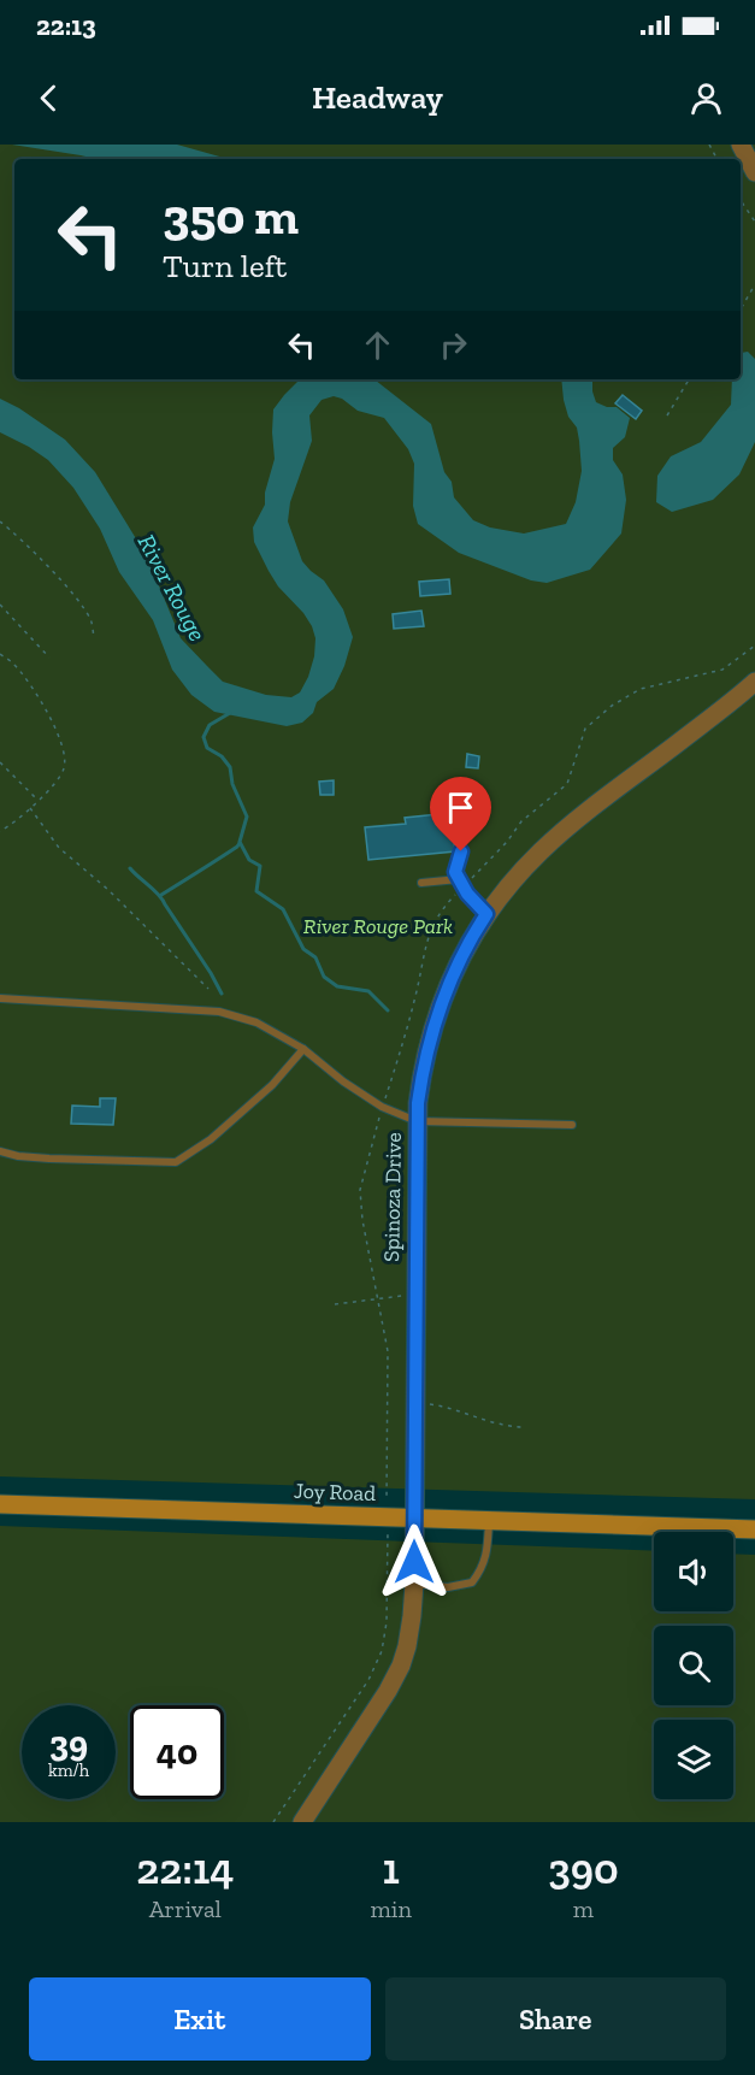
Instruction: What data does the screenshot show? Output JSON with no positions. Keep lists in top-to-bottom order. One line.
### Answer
{"streets":{"main road":["Joy Road"],"street":["Spinoza Drive"]},"crossings":[["Spinoza Drive","Joy Road"]],"water":["River Rouge"],"parks":["River Rouge Park"],"page":{"status":"22:13","header":"Headway","turn":["350 m","Turn left"],"speed":"39 km/h","limit":"40","eta":["22:14","Arrival","1","min","390","m"],"buttons":["Exit","Share"]}}
